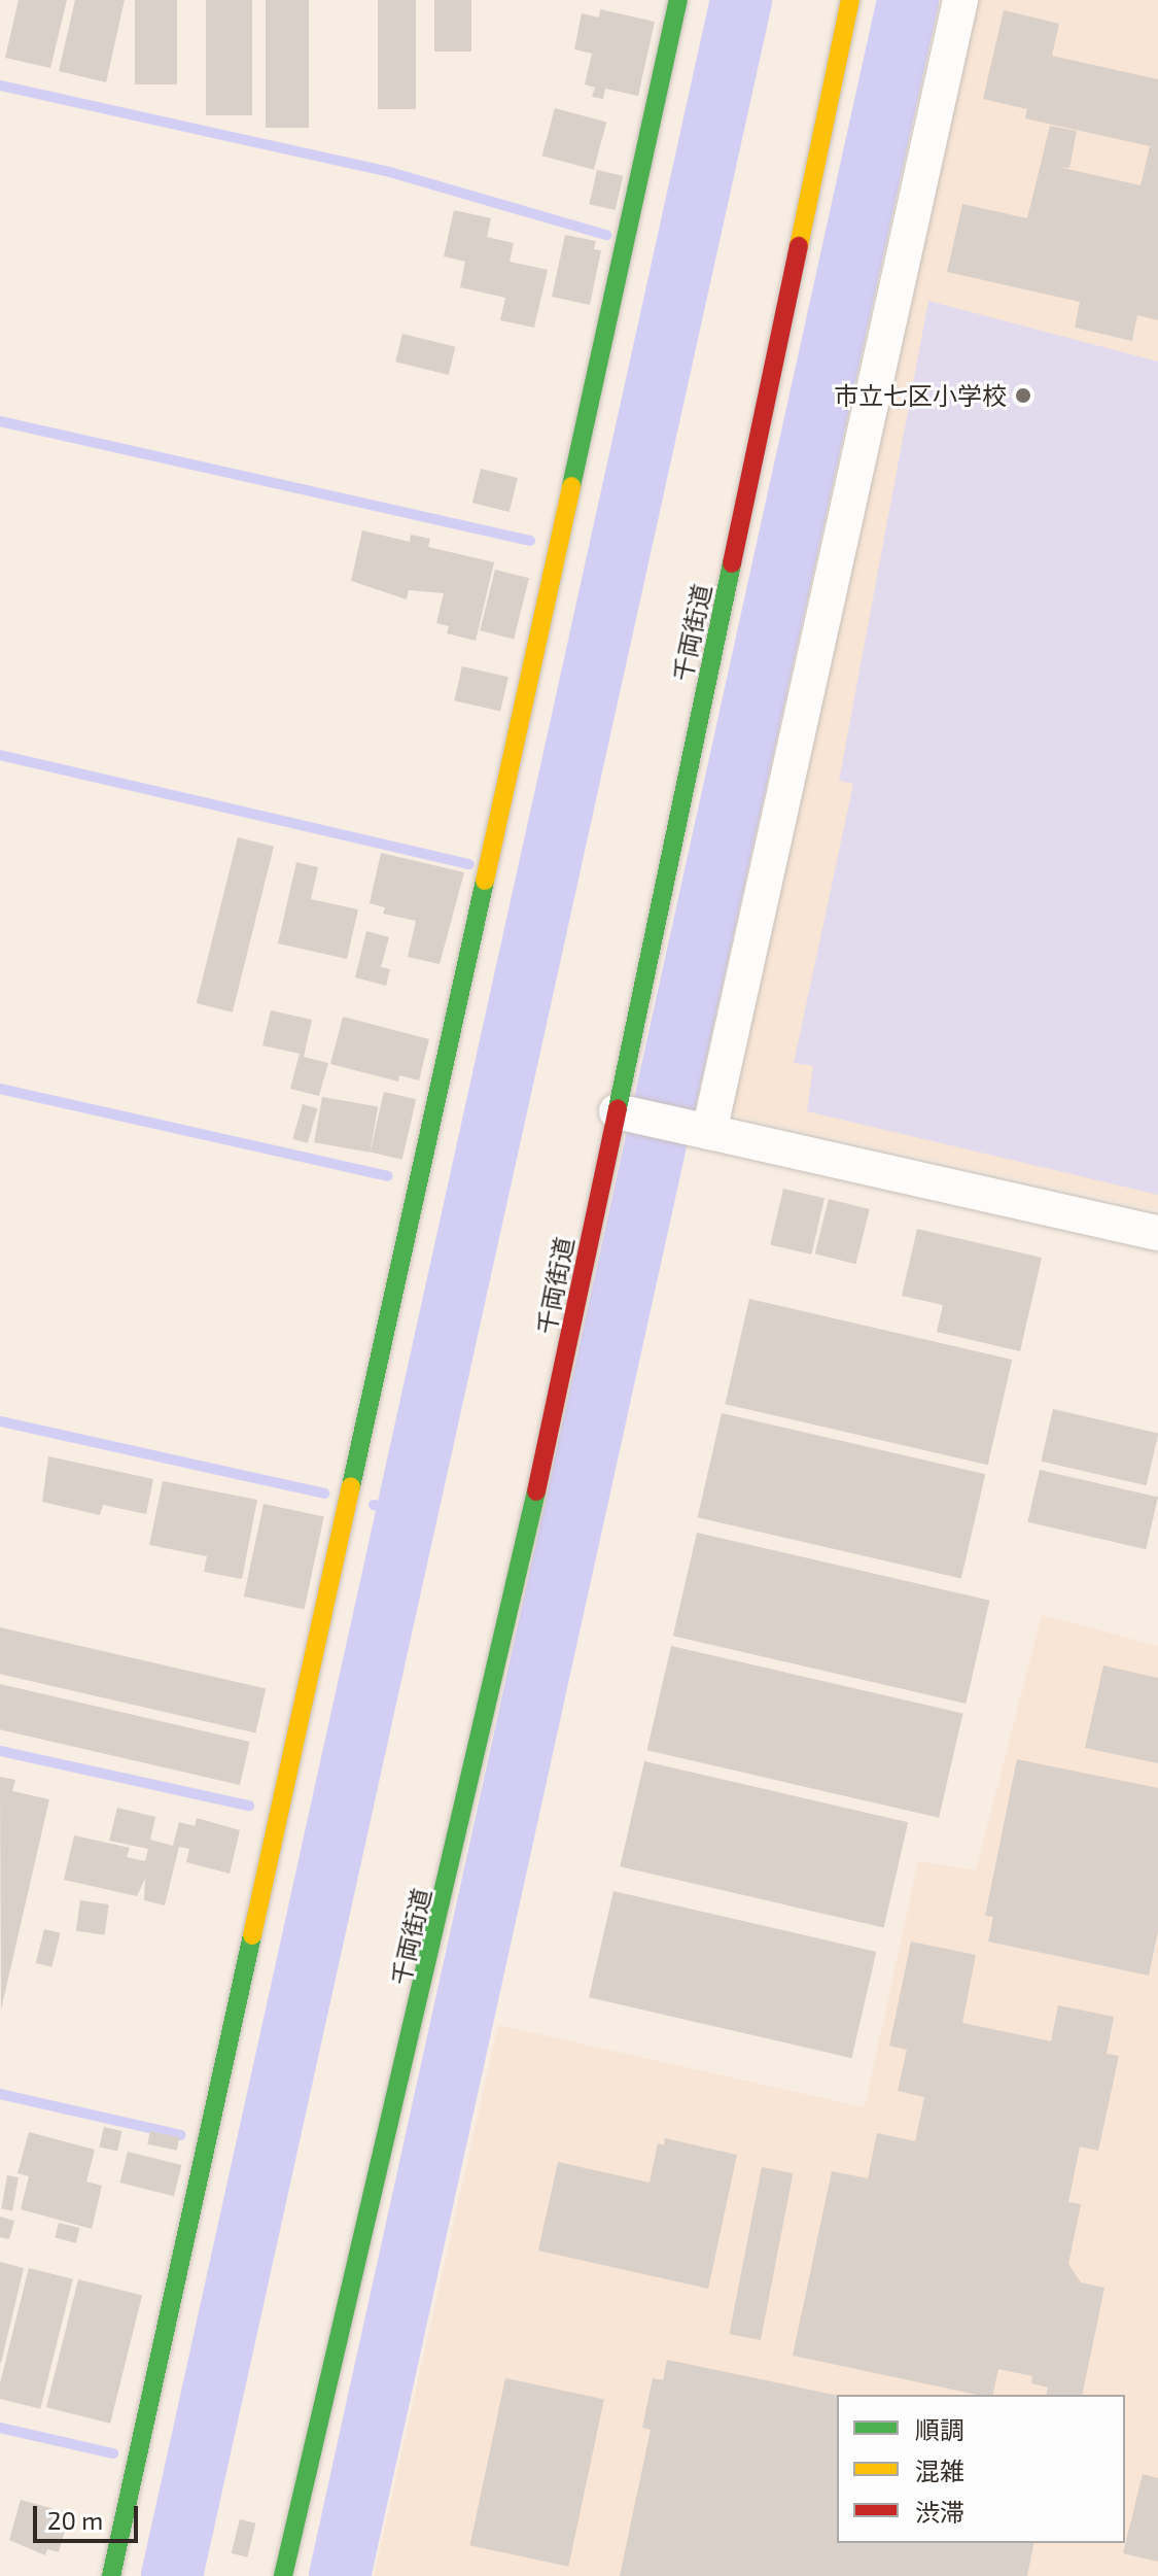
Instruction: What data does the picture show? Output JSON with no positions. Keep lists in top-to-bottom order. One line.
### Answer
{"streets":{"street":["千両街道"]},"places":["市立七区小学校"],"legend":["順調","混雑","渋滞"],"scale_bar":"20 m"}
